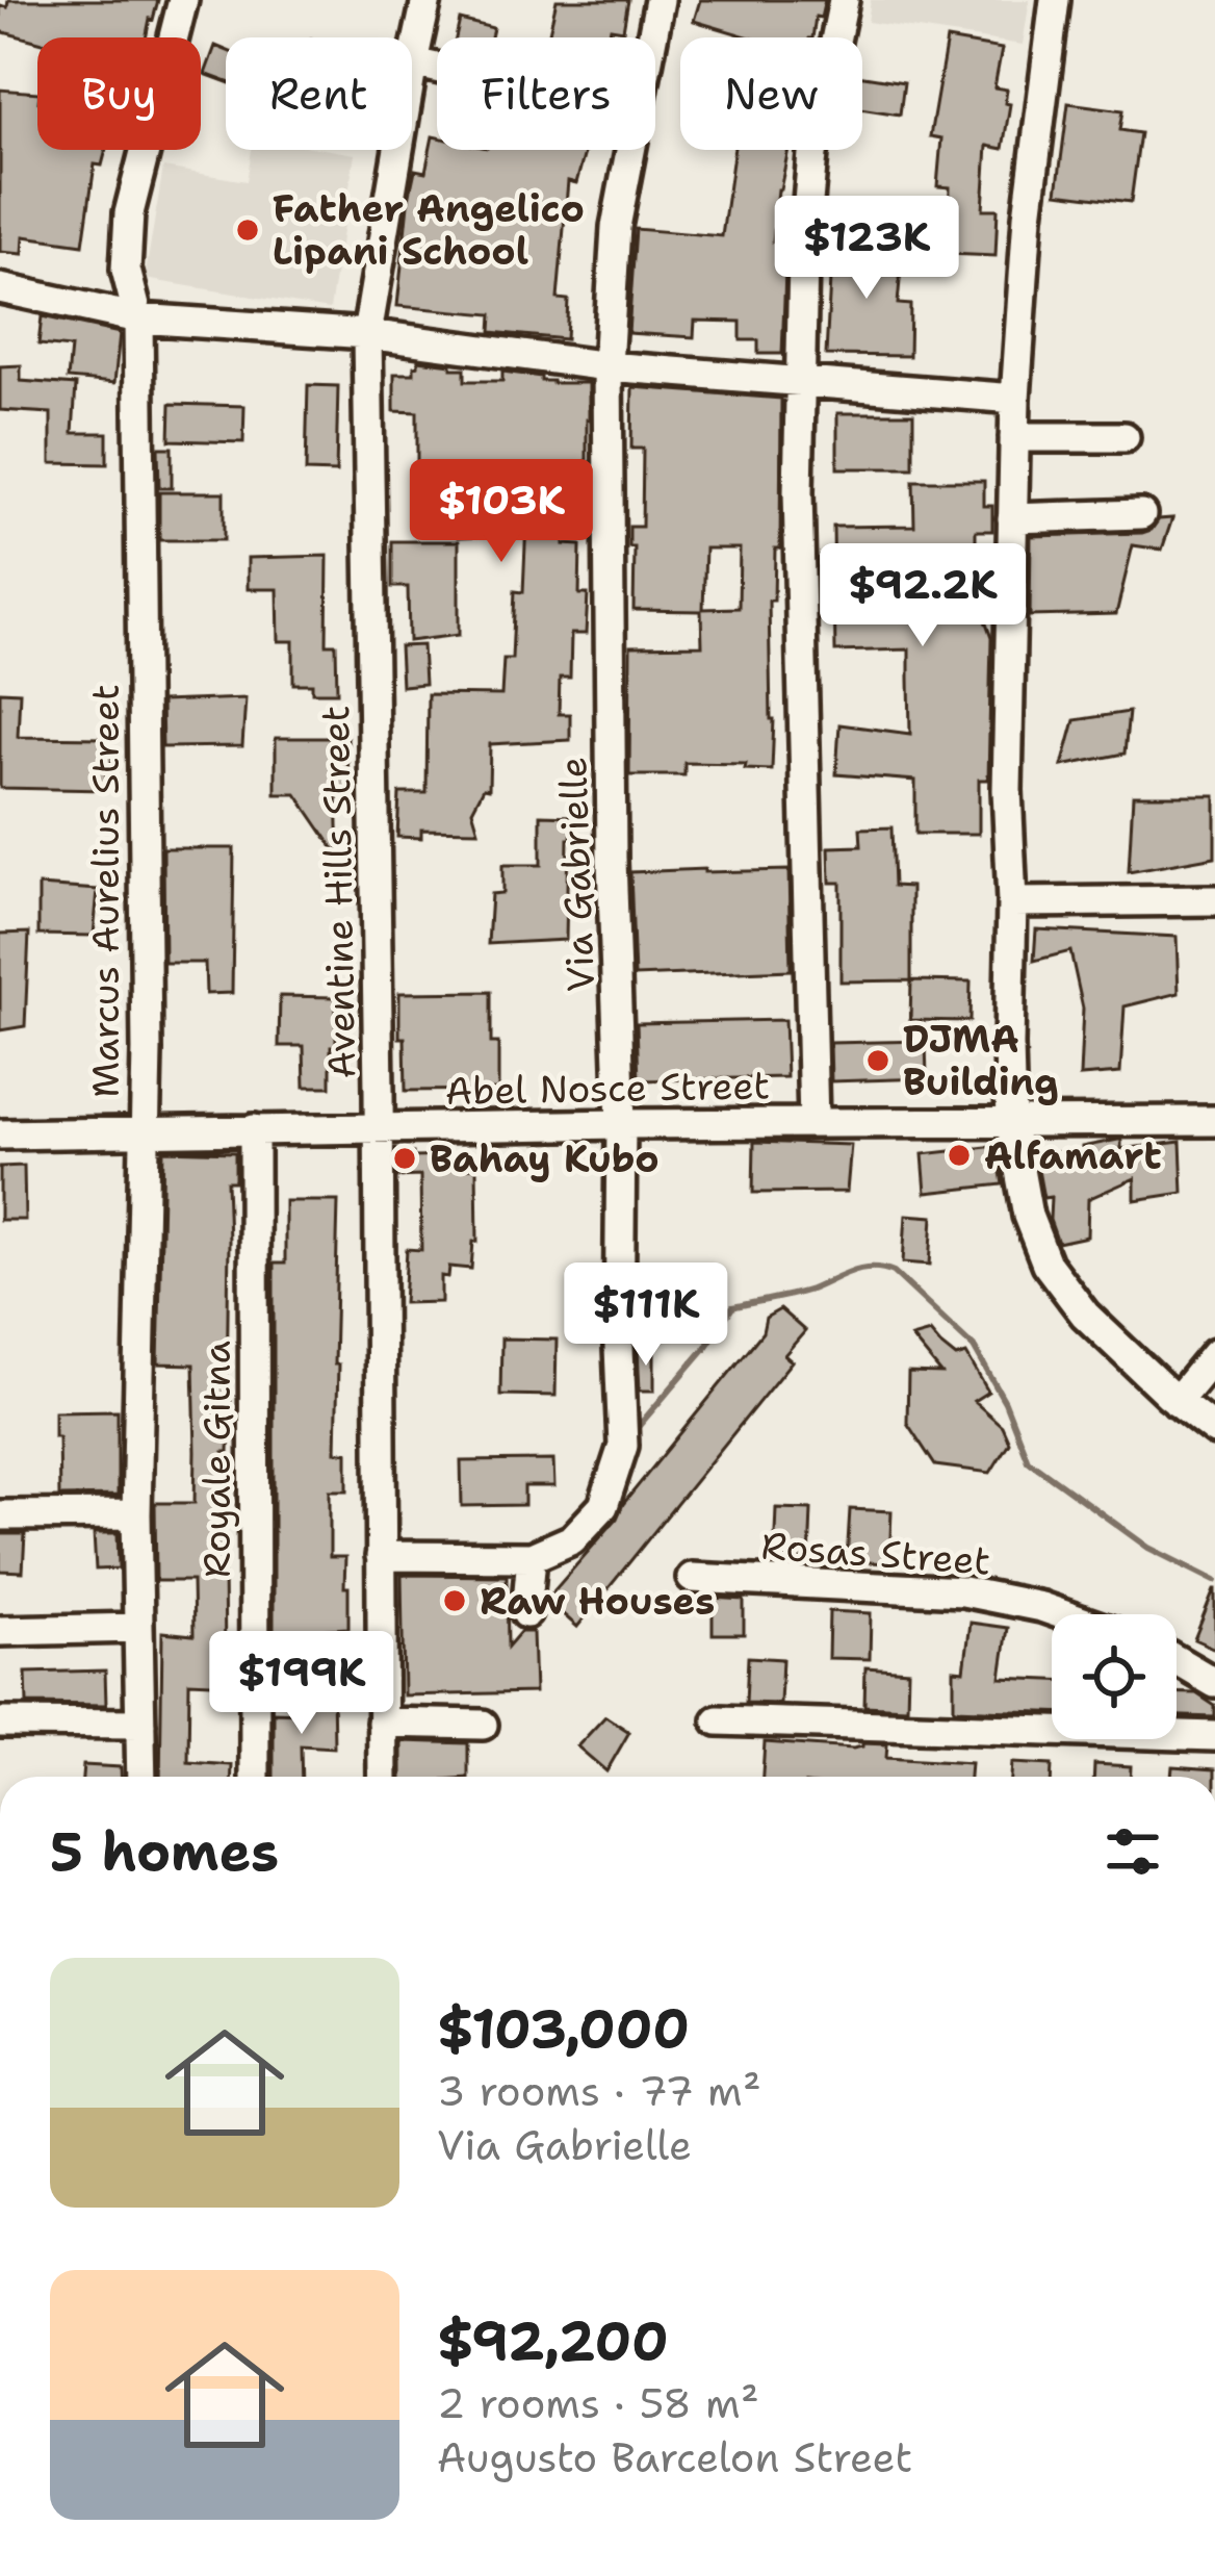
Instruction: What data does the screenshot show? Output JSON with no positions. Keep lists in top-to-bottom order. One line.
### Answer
{"streets":{"street":["Via Gabrielle","Marcus Aurelius Street","Aventine Hills Street","Abel Nosce Street","Royale Gitna","Rosas Street"]},"crossings":[["Via Gabrielle","Abel Nosce Street"],["Marcus Aurelius Street","Abel Nosce Street"],["Aventine Hills Street","Abel Nosce Street"],["Abel Nosce Street","Royale Gitna"]],"places":["Father Angelico Lipani School","DJMA Building","Alfamart","Bahay Kubo","Raw Houses"],"page":{"chip":["Buy","Rent","Filters","New"],"price":["$123K","$103K","$92.2K","$111K","$199K"],"heading":"5 homes","list":[{"name":"$103,000","note":"3 rooms · 77 m² · Via Gabrielle"},{"name":"$92,200","note":"2 rooms · 58 m² · Augusto Barcelon Street"}]}}
